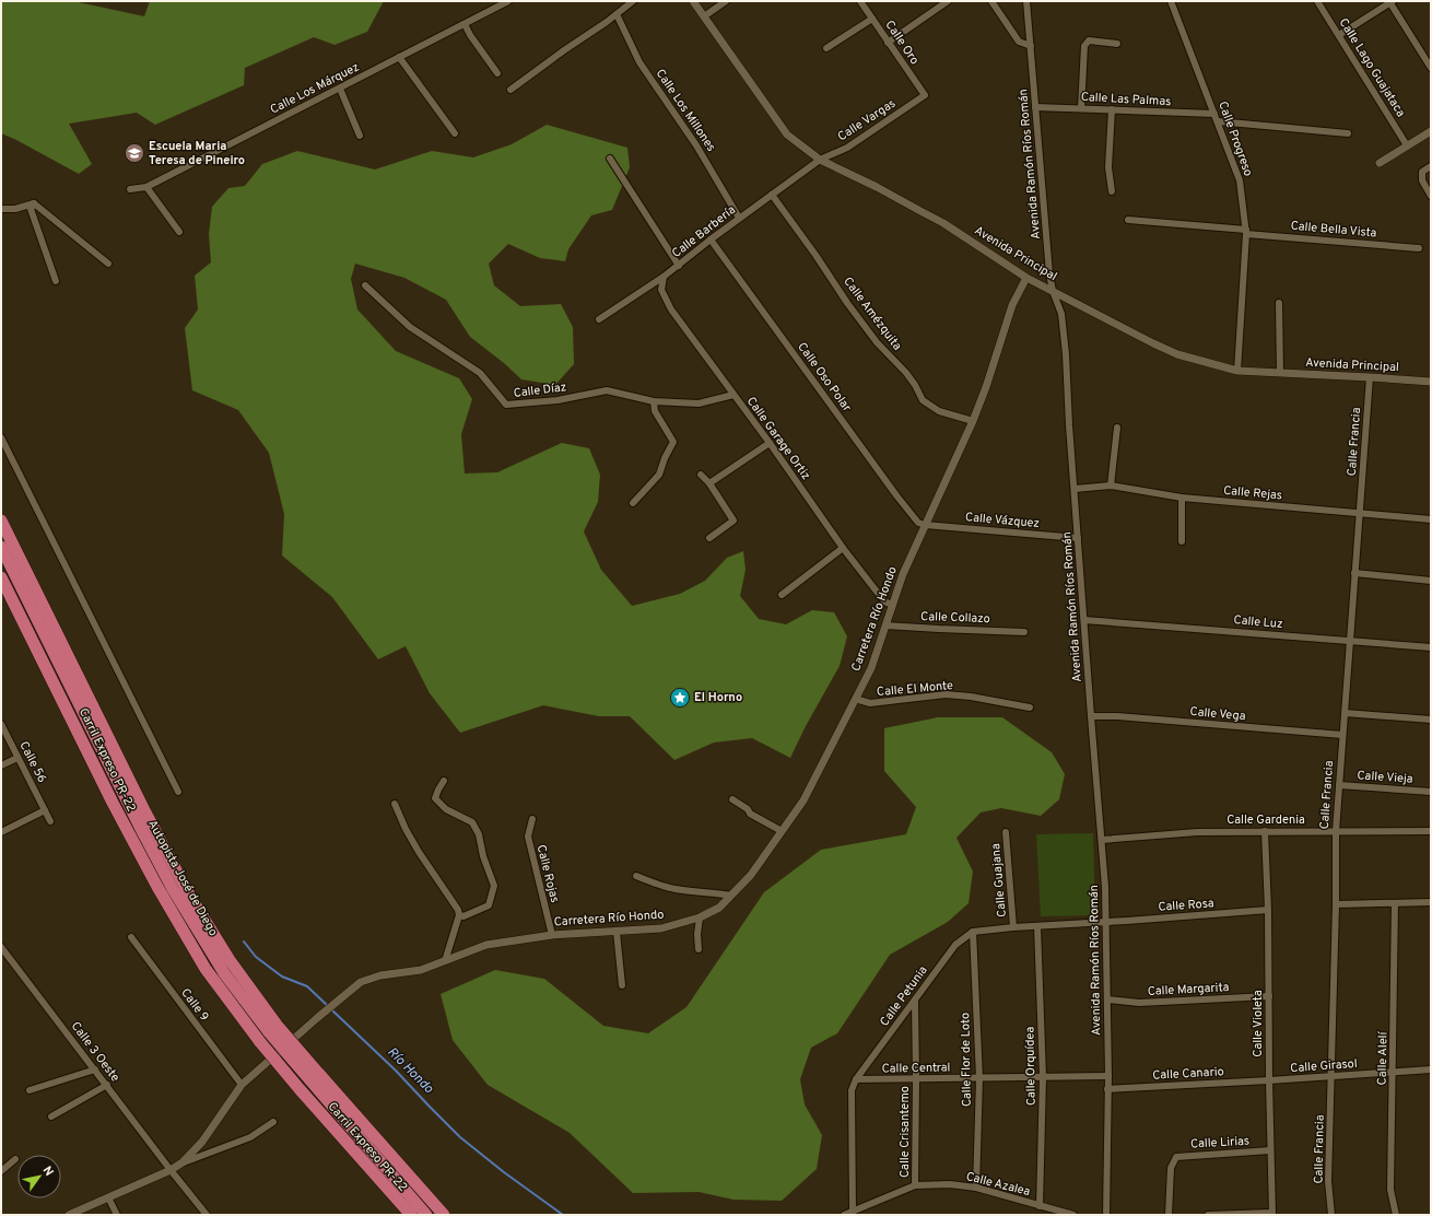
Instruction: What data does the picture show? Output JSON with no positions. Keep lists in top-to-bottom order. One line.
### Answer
{"streets":{"highway":["Carril Expreso PR-22","Autopista José de Diego"],"street":["Calle Oro","Calle Lago Guajataca","Calle Los Márquez","Calle Las Palmas","Calle Los Millones","Calle Vargas","Calle Progreso","Avenida Ramón Ríos Román","Calle Bella Vista","Calle Barbería","Avenida Principal","Calle Amézquita","Calle Oso Polar","Calle Díaz","Calle Garage Ortiz","Calle Francia","Calle Rejas","Calle Vázquez","Calle Collazo","Carretera Río Hondo","Calle Luz","Calle El Monte","Calle Vega","Calle 56","Calle Vieja","Calle Gardenia","Calle Rojas","Calle Guajana","Calle Rosa","Calle Margarita","Calle Petunia","Calle 9","Calle Violeta","Calle 3 Oeste","Calle Alelí","Calle Flor de Loto","Calle Orquídea","Calle Girasol","Calle Central","Calle Canario","Calle Crisantemo","Calle Lirias","Calle Azalea"]},"crossings":[["Calle Oro","Calle Vargas"],["Calle Las Palmas","Calle Progreso"],["Calle Las Palmas","Avenida Ramón Ríos Román"],["Calle Los Millones","Calle Barbería"],["Calle Vargas","Calle Barbería"],["Calle Vargas","Avenida Principal"],["Calle Progreso","Calle Bella Vista"],["Calle Progreso","Avenida Principal"],["Avenida Ramón Ríos Román","Avenida Principal"],["Avenida Ramón Ríos Román","Calle Rejas"],["Avenida Ramón Ríos Román","Calle Vázquez"],["Avenida Ramón Ríos Román","Calle Luz"],["Avenida Ramón Ríos Román","Calle Vega"],["Avenida Ramón Ríos Román","Calle Gardenia"],["Avenida Ramón Ríos Román","Calle Rosa"],["Avenida Ramón Ríos Román","Calle Margarita"],["Avenida Ramón Ríos Román","Calle Central"],["Avenida Ramón Ríos Román","Calle Canario"],["Calle Barbería","Avenida Principal"],["Calle Barbería","Calle Amézquita"],["Calle Barbería","Calle Oso Polar"],["Calle Barbería","Calle Garage Ortiz"],["Avenida Principal","Calle Francia"],["Avenida Principal","Carretera Río Hondo"],["Calle Amézquita","Carretera Río Hondo"],["Calle Oso Polar","Calle Vázquez"],["Calle Oso Polar","Carretera Río Hondo"],["Calle Díaz","Calle Garage Ortiz"],["Calle Garage Ortiz","Carretera Río Hondo"],["Calle Francia","Calle Rejas"],["Calle Francia","Calle Luz"],["Calle Francia","Calle Vega"],["Calle Francia","Calle Vieja"],["Calle Francia","Calle Gardenia"],["Calle Francia","Calle Girasol"],["Calle Vázquez","Carretera Río Hondo"],["Calle Collazo","Carretera Río Hondo"],["Carretera Río Hondo","Calle El Monte"],["Carretera Río Hondo","Calle Rojas"],["Carretera Río Hondo","Calle 9"],["Carretera Río Hondo","Calle 3 Oeste"],["Carril Expreso PR-22","Autopista José de Diego"],["Calle Gardenia","Calle Violeta"],["Calle Rosa","Calle Violeta"],["Calle Margarita","Calle Violeta"],["Calle Petunia","Calle Flor de Loto"],["Calle Petunia","Calle Central"],["Calle Petunia","Calle Crisantemo"],["Calle Petunia","Calle Azalea"],["Calle Violeta","Calle Girasol"],["Calle Violeta","Calle Canario"],["Calle Violeta","Calle Lirias"],["Calle Alelí","Calle Girasol"],["Calle Flor de Loto","Calle Central"],["Calle Flor de Loto","Calle Azalea"],["Calle Orquídea","Calle Central"],["Calle Orquídea","Calle Azalea"],["Calle Girasol","Calle Canario"],["Calle Central","Calle Crisantemo"],["Calle Crisantemo","Calle Azalea"]],"water":["Río Hondo"],"places":{"school or university":["Escuela Maria Teresa de Pineiro"],"place":["El Horno"]},"north":"top right"}
